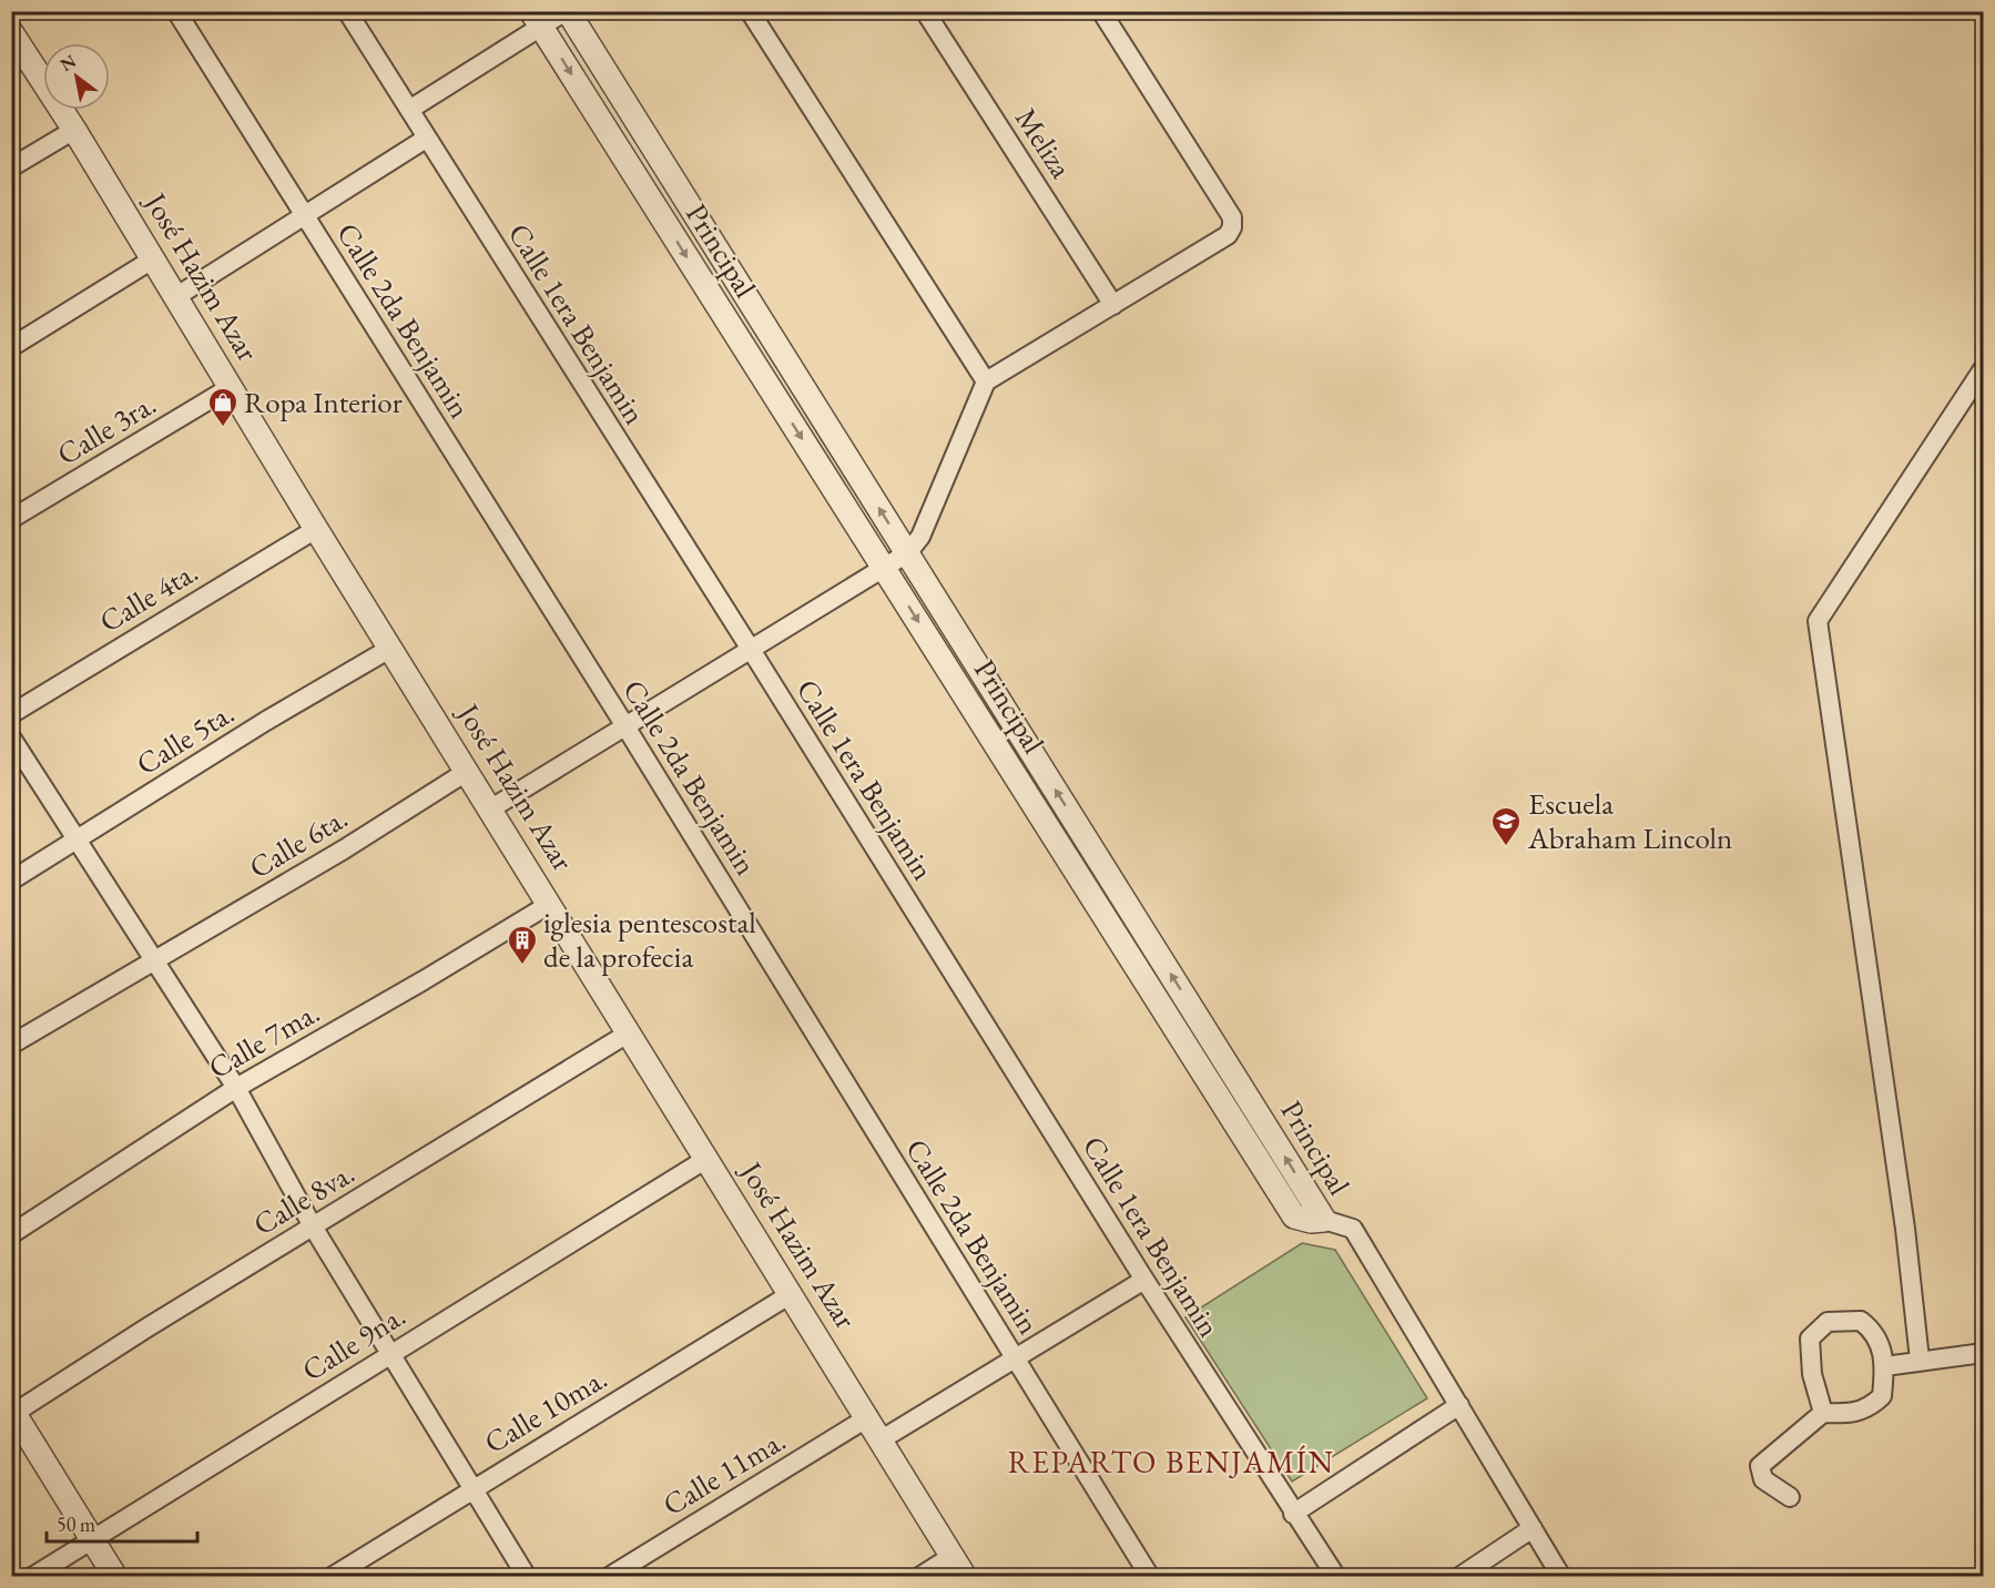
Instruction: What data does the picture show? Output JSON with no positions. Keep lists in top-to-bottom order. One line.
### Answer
{"streets":{"street":["Meliza","Principal","José Hazim Azar","Calle 2da Benjamin","Calle 1era Benjamin","Calle 3ra.","Calle 4ta.","Calle 5ta.","Calle 6ta.","Calle 7ma.","Calle 8va.","Calle 9na.","Calle 10ma.","Calle 11ma."]},"crossings":[["José Hazim Azar","Calle 3ra."],["José Hazim Azar","Calle 4ta."],["José Hazim Azar","Calle 5ta."],["José Hazim Azar","Calle 6ta."],["José Hazim Azar","Calle 7ma."],["José Hazim Azar","Calle 8va."],["José Hazim Azar","Calle 9na."],["José Hazim Azar","Calle 10ma."],["José Hazim Azar","Calle 11ma."]],"districts":["REPARTO BENJAMÍN"],"places":{"shop":["Ropa Interior"],"school or university":["Escuela Abraham Lincoln"],"building":["iglesia pentescostal de la profecia"]},"scale_bar":"50 m","north":"top left"}
